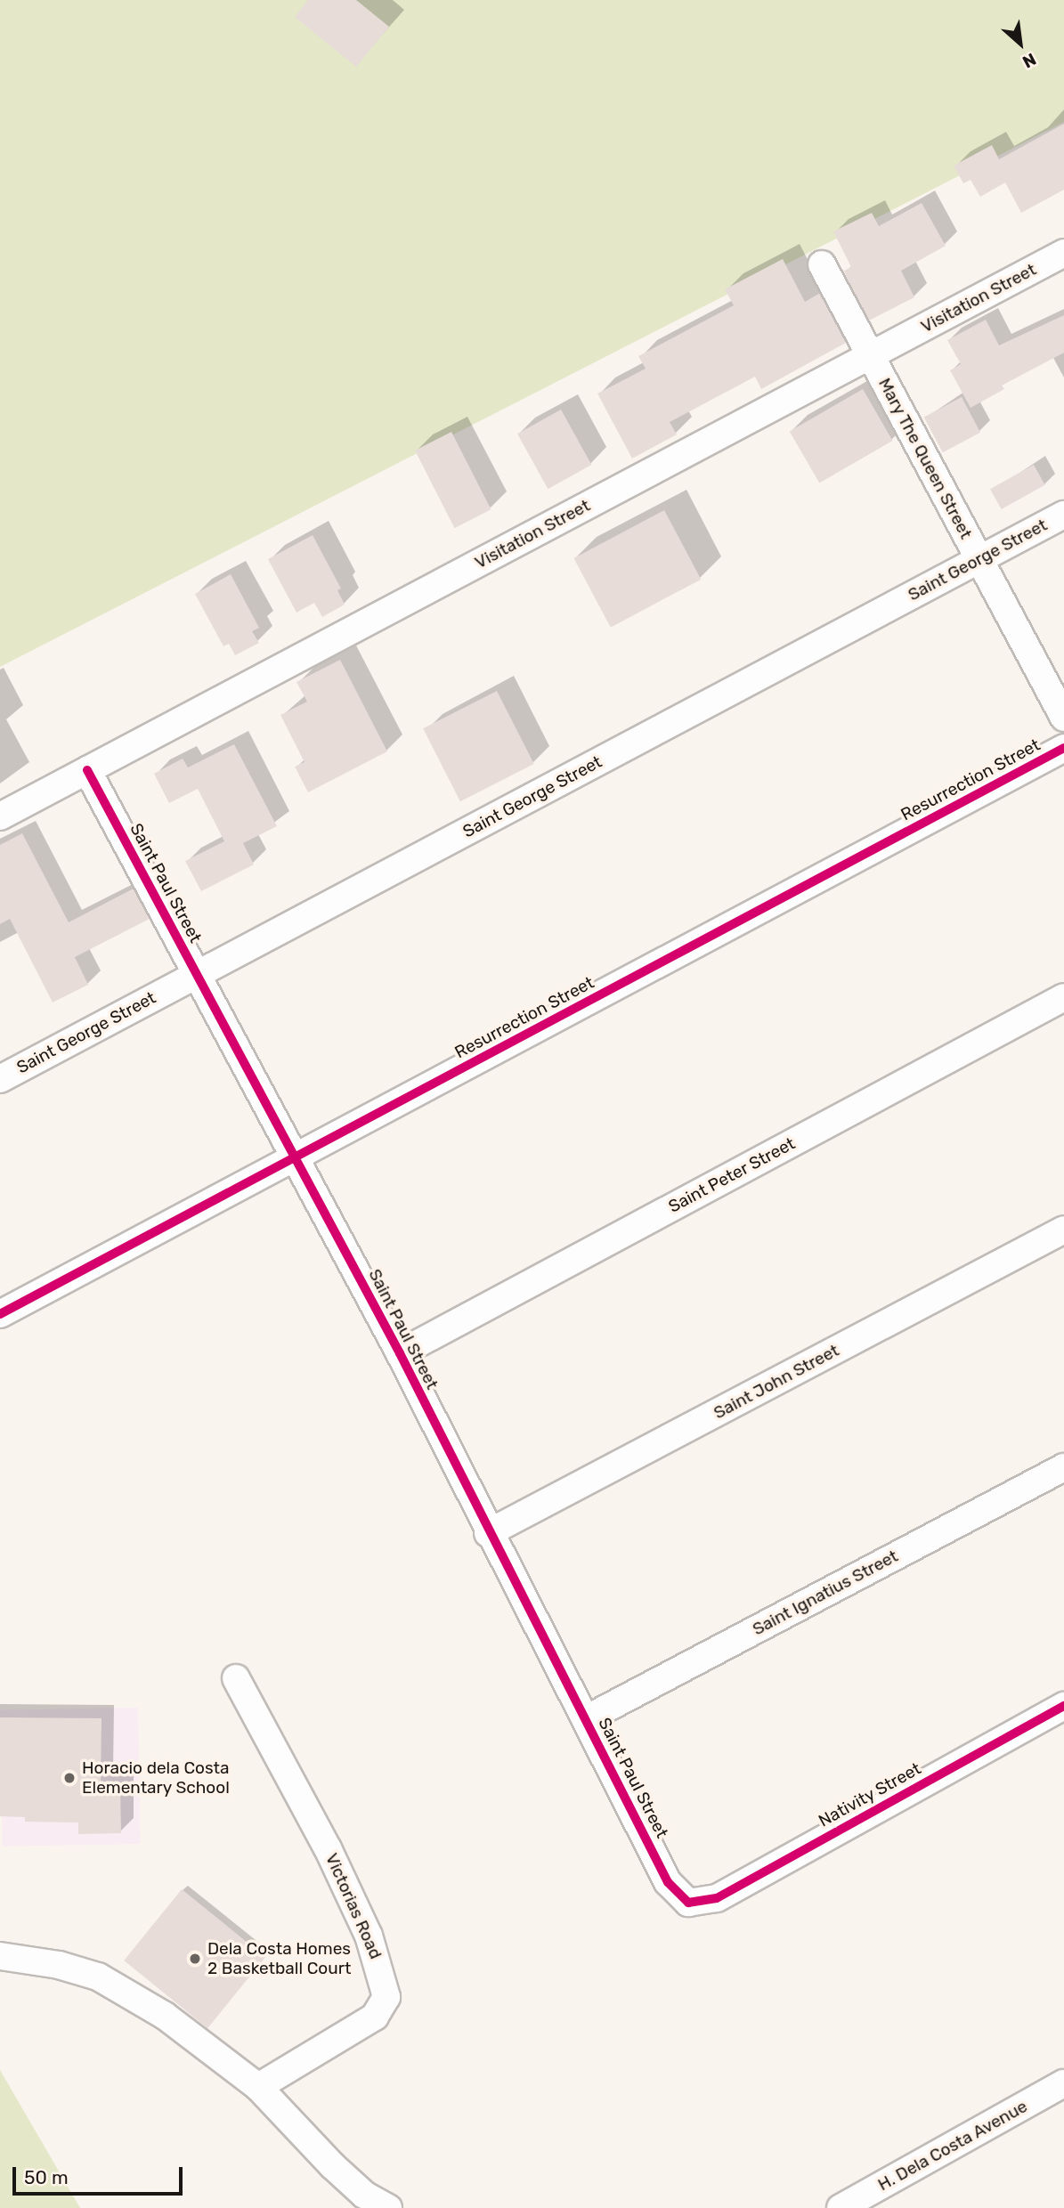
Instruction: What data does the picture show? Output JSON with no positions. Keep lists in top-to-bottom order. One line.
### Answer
{"streets":{"street":["Visitation Street","Mary The Queen Street","Saint George Street","Resurrection Street","Saint Paul Street","Saint Peter Street","Saint John Street","Saint Ignatius Street","Nativity Street","Victorias Road","H. Dela Costa Avenue"]},"crossings":[["Visitation Street","Mary The Queen Street"],["Visitation Street","Saint Paul Street"],["Mary The Queen Street","Saint George Street"],["Saint George Street","Saint Paul Street"],["Resurrection Street","Saint Paul Street"],["Saint Paul Street","Saint Peter Street"],["Saint Paul Street","Saint John Street"],["Saint Paul Street","Saint Ignatius Street"],["Saint Paul Street","Nativity Street"]],"places":["Horacio dela Costa Elementary School","Dela Costa Homes 2 Basketball Court"],"scale_bar":"50 m","north":"bottom right"}
